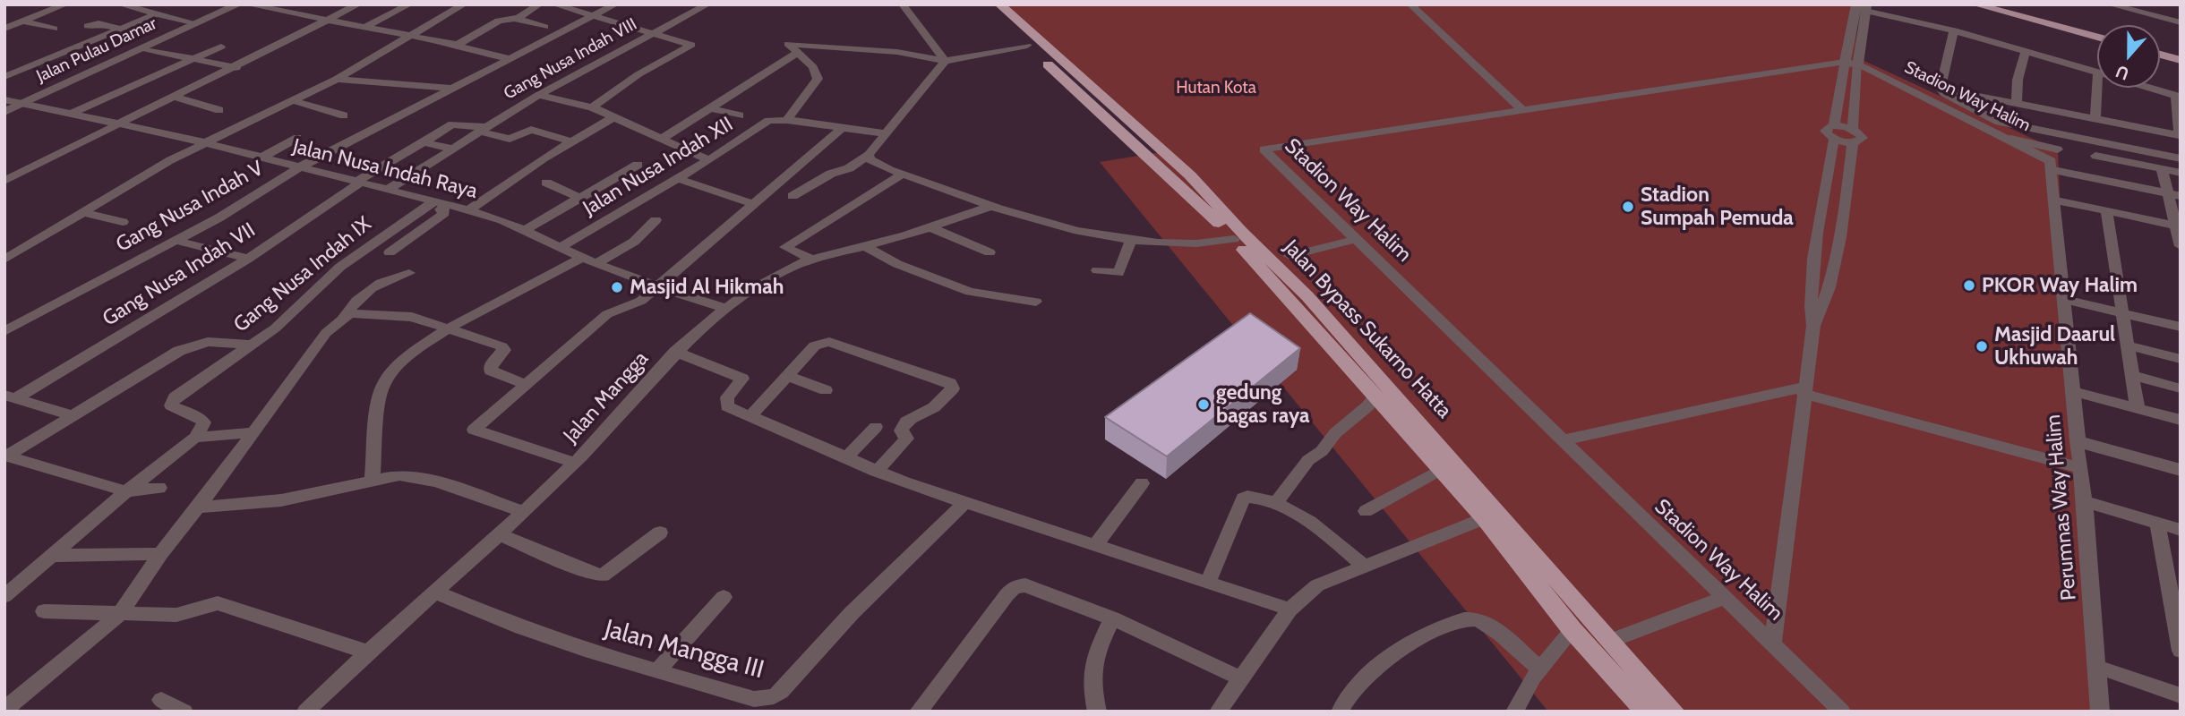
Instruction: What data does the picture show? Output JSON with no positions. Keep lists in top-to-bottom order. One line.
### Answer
{"streets":{"highway":["Jalan Bypass Sukarno Hatta"],"street":["Jalan Pulau Damar","Gang Nusa Indah VIII","Stadion Way Halim","Jalan Nusa Indah XII","Jalan Nusa Indah Raya","Gang Nusa Indah V","Gang Nusa Indah VII","Gang Nusa Indah IX","Jalan Mangga","Perumnas Way Halim","Jalan Mangga III"]},"crossings":[["Jalan Pulau Damar","Jalan Nusa Indah Raya"],["Gang Nusa Indah VIII","Jalan Nusa Indah Raya"],["Stadion Way Halim","Perumnas Way Halim"],["Jalan Nusa Indah XII","Jalan Nusa Indah Raya"],["Jalan Nusa Indah Raya","Gang Nusa Indah V"],["Jalan Nusa Indah Raya","Gang Nusa Indah VII"],["Jalan Nusa Indah Raya","Gang Nusa Indah IX"],["Jalan Nusa Indah Raya","Jalan Mangga"],["Jalan Mangga","Jalan Mangga III"]],"parks":["Hutan Kota"],"places":["Stadion Sumpah Pemuda","PKOR Way Halim","Masjid Al Hikmah","Masjid Daarul Ukhuwah","gedung bagas raya"],"north":"bottom"}
